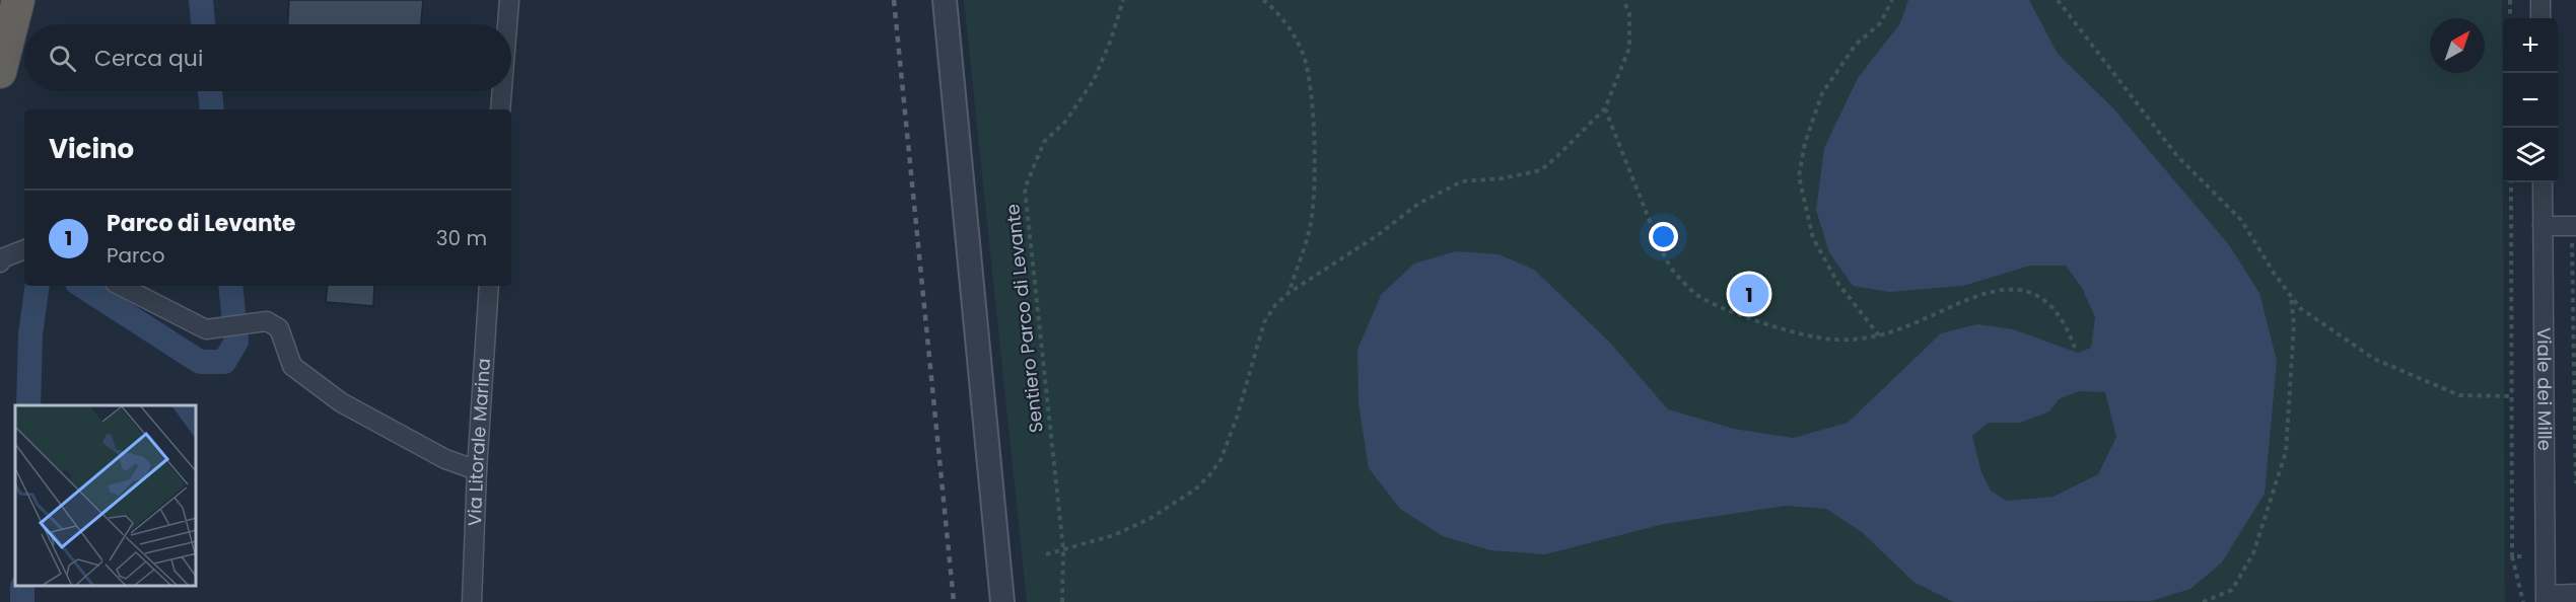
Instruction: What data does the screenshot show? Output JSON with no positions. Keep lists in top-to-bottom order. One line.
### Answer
{"streets":{"street":["Viale dei Mille","Via Litorale Marina"],"path":["Sentiero Parco di Levante"]},"north":"top right","page":{"map_buttons":["+","−"],"search":"Cerca qui","heading":"Vicino","list":[{"mark":"1","name":"Parco di Levante","note":"Parco","value":"30 m"}],"pins":"1"}}
